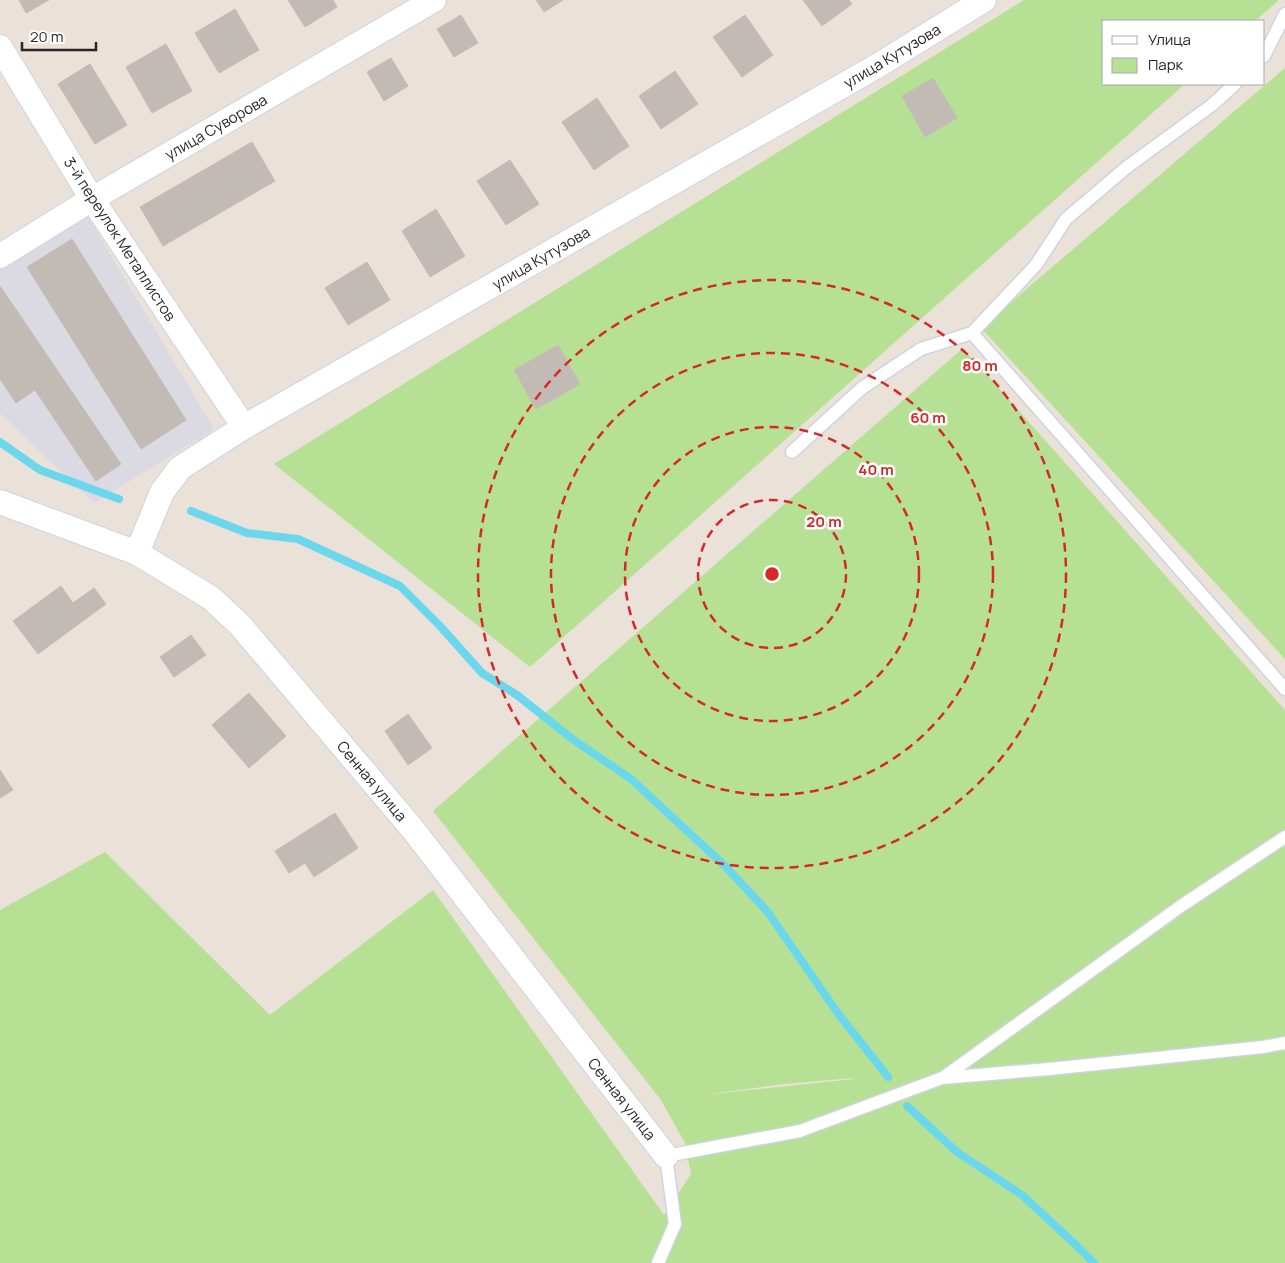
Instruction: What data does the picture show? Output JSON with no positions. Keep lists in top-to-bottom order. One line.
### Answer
{"streets":{"street":["улица Кутузова","улица Суворова","3-й переулок Металлистов","Сенная улица"]},"crossings":[["улица Кутузова","3-й переулок Металлистов"],["улица Кутузова","Сенная улица"],["улица Суворова","3-й переулок Металлистов"]],"legend":["Улица","Парк"],"scale_bar":"20 m","rings":["80 m","60 m","40 m","20 m"]}
